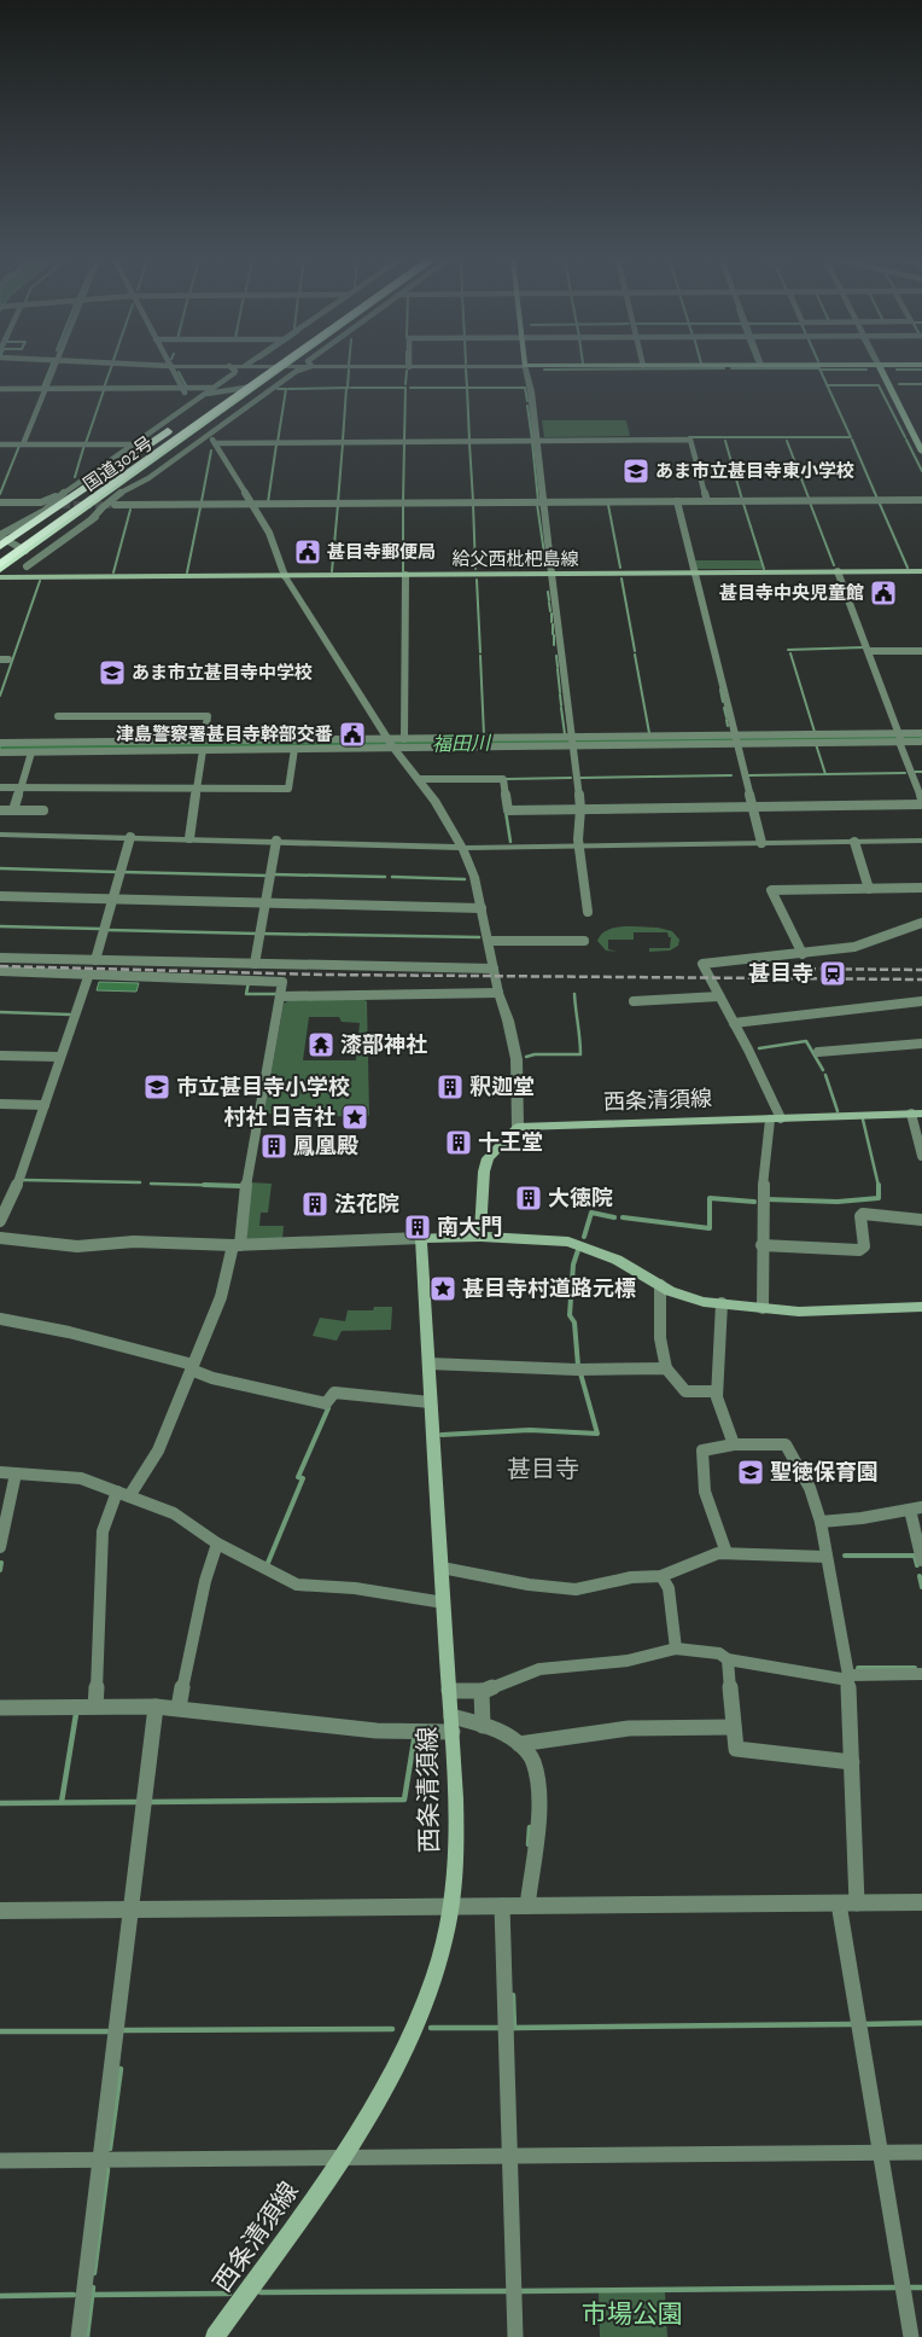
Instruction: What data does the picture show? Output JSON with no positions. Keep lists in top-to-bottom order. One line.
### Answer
{"streets":{"highway":["国道302号"],"main road":["給父西枇杷島線","西条清須線"]},"crossings":[["国道302号","給父西枇杷島線"]],"districts":["甚目寺"],"water":["福田川"],"parks":["市場公園"],"places":{"school or university":["あま市立甚目寺東小学校","あま市立甚目寺中学校","市立甚目寺小学校","聖徳保育園"],"public building":["甚目寺郵便局","甚目寺中央児童館","津島警察署甚目寺幹部交番"],"station":["甚目寺"],"temple":["漆部神社"],"building":["釈迦堂","十王堂","鳳凰殿","大徳院","法花院","南大門"],"place":["村社 日吉社","甚目寺村道路元標"]}}
